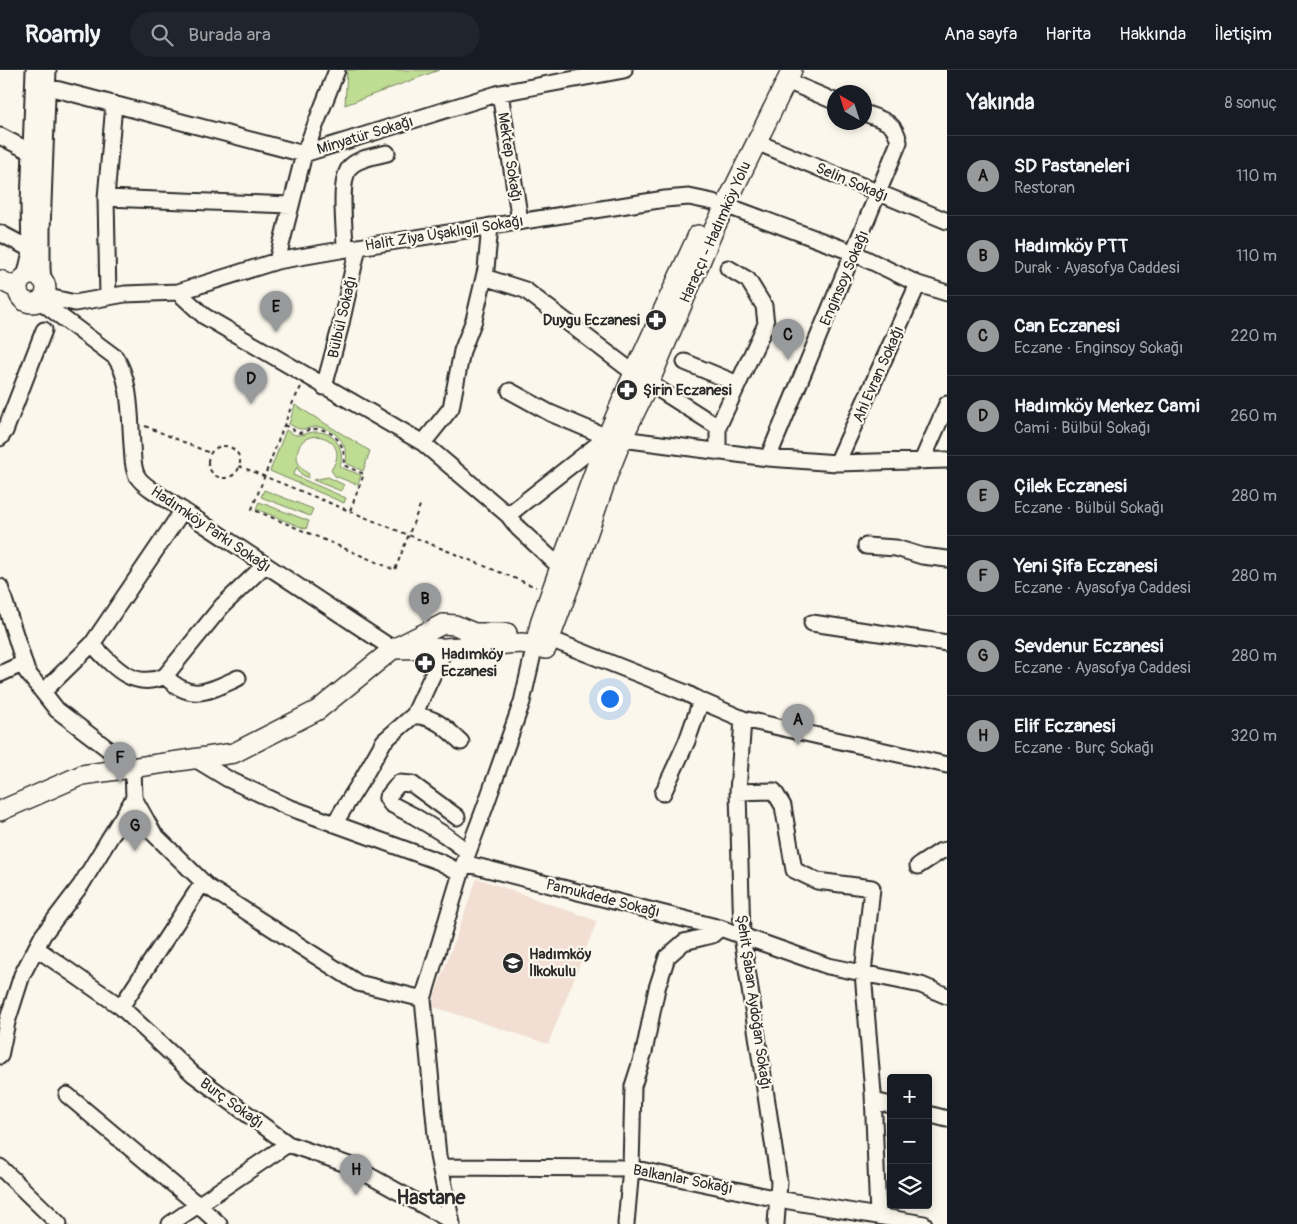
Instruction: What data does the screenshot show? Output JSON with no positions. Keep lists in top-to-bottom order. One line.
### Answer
{"streets":{"main road":["Haraççı - Hadımköy Yolu"],"street":["Minyatür Sokağı","Mektep Sokağı","Selin Sokağı","Halit Ziya Uşaklıgil Sokağı","Enginsoy Sokağı","Bülbül Sokağı","Ahi Evran Sokağı","Hadımköy Parkı Sokağı","Pamukdede Sokağı","Şehit Şaban Aydoğan Sokağı","Burç Sokağı","Balkanlar Sokağı"]},"crossings":[["Minyatür Sokağı","Mektep Sokağı"],["Mektep Sokağı","Halit Ziya Uşaklıgil Sokağı"],["Selin Sokağı","Haraççı - Hadımköy Yolu"],["Selin Sokağı","Enginsoy Sokağı"],["Haraççı - Hadımköy Yolu","Halit Ziya Uşaklıgil Sokağı"],["Halit Ziya Uşaklıgil Sokağı","Enginsoy Sokağı"],["Halit Ziya Uşaklıgil Sokağı","Bülbül Sokağı"],["Halit Ziya Uşaklıgil Sokağı","Ahi Evran Sokağı"],["Halit Ziya Uşaklıgil Sokağı","Hadımköy Parkı Sokağı"],["Pamukdede Sokağı","Şehit Şaban Aydoğan Sokağı"],["Şehit Şaban Aydoğan Sokağı","Balkanlar Sokağı"]],"districts":["Hastane"],"places":{"pharmacy":["Duygu Eczanesi","Şirin Eczanesi","Hadımköy Eczanesi"],"school or university":["Hadımköy İlkokulu"]},"north":"top left","page":{"header":"Roamly","search":"Burada ara","nav":["Ana sayfa","Harita","Hakkında","İletişim"],"heading":["Yakında","8 sonuç"],"list":[{"mark":"A","name":"SD Pastaneleri","note":"Restoran","value":"110 m"},{"mark":"B","name":"Hadımköy PTT","note":"Durak · Ayasofya Caddesi","value":"110 m"},{"mark":"C","name":"Can Eczanesi","note":"Eczane · Enginsoy Sokağı","value":"220 m"},{"mark":"D","name":"Hadımköy Merkez Cami","note":"Cami · Bülbül Sokağı","value":"260 m"},{"mark":"E","name":"Çilek Eczanesi","note":"Eczane · Bülbül Sokağı","value":"280 m"},{"mark":"F","name":"Yeni Şifa Eczanesi","note":"Eczane · Ayasofya Caddesi","value":"280 m"},{"mark":"G","name":"Sevdenur Eczanesi","note":"Eczane · Ayasofya Caddesi","value":"280 m"},{"mark":"H","name":"Elif Eczanesi","note":"Eczane · Burç Sokağı","value":"320 m"}],"pins":["E","C","D","B","A","F","G","H"],"map_buttons":["+","−"]}}
